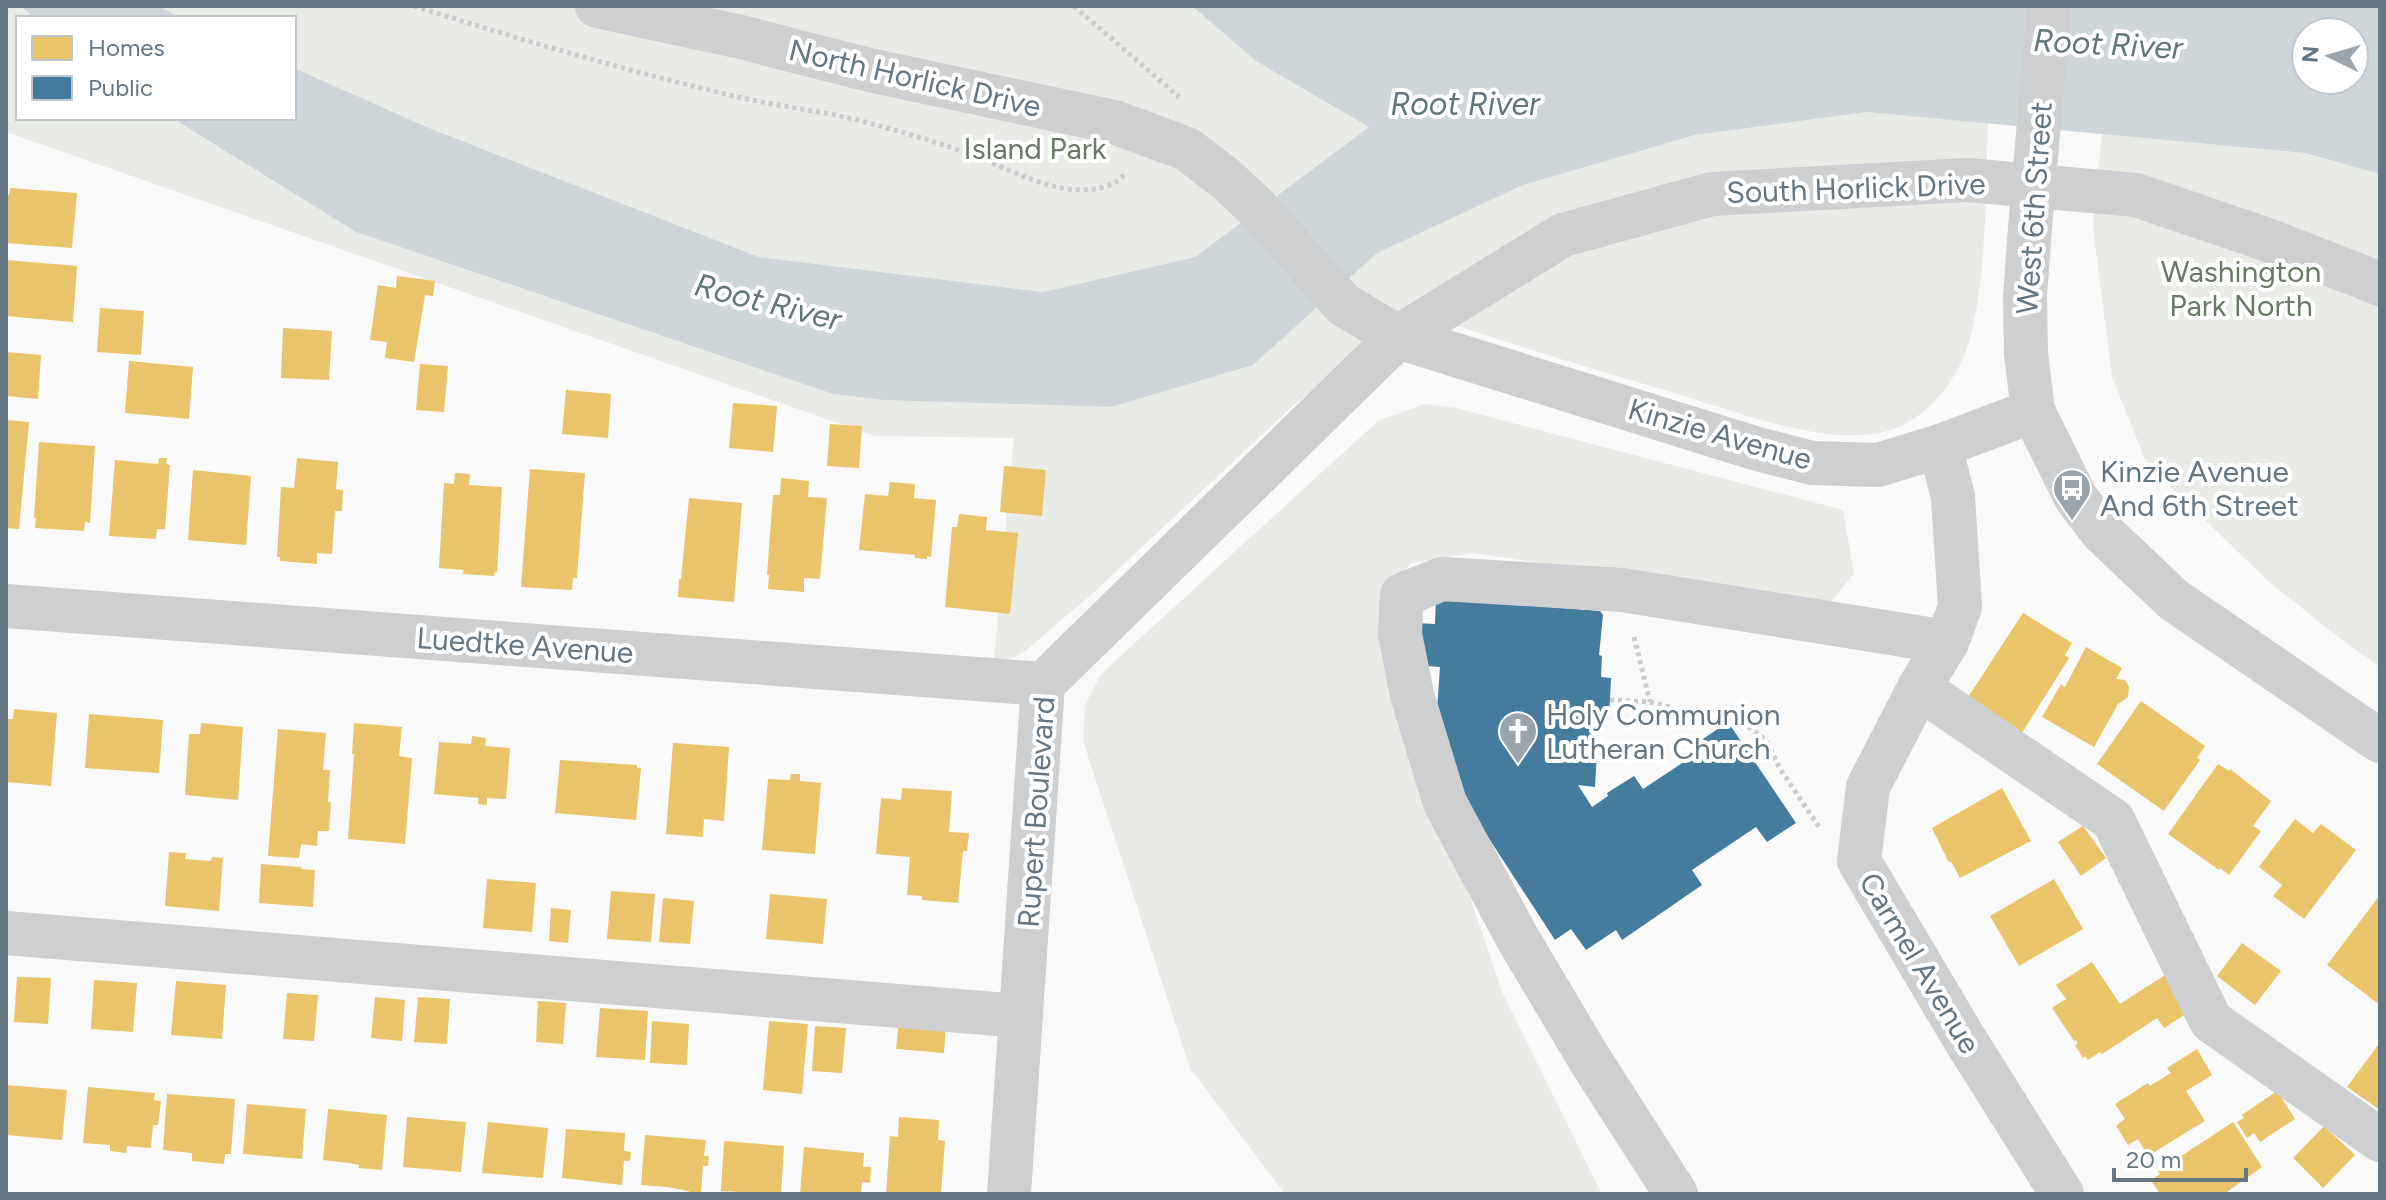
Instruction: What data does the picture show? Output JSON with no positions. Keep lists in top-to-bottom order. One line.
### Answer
{"streets":{"street":["North Horlick Drive","South Horlick Drive","West 6th Street","Kinzie Avenue","Luedtke Avenue","Rupert Boulevard","Carmel Avenue"]},"crossings":[["North Horlick Drive","South Horlick Drive"],["North Horlick Drive","Kinzie Avenue"],["North Horlick Drive","Rupert Boulevard"],["South Horlick Drive","Kinzie Avenue"],["South Horlick Drive","Rupert Boulevard"],["West 6th Street","Kinzie Avenue"],["Kinzie Avenue","Rupert Boulevard"],["Kinzie Avenue","Carmel Avenue"],["Luedtke Avenue","Rupert Boulevard"]],"water":["Root River"],"parks":["Island Park","Washington Park North"],"places":{"bus stop":["Kinzie Avenue And 6th Street"],"church":["Holy Communion Lutheran Church"]},"legend":["Homes","Public"],"scale_bar":"20 m","north":"left"}
